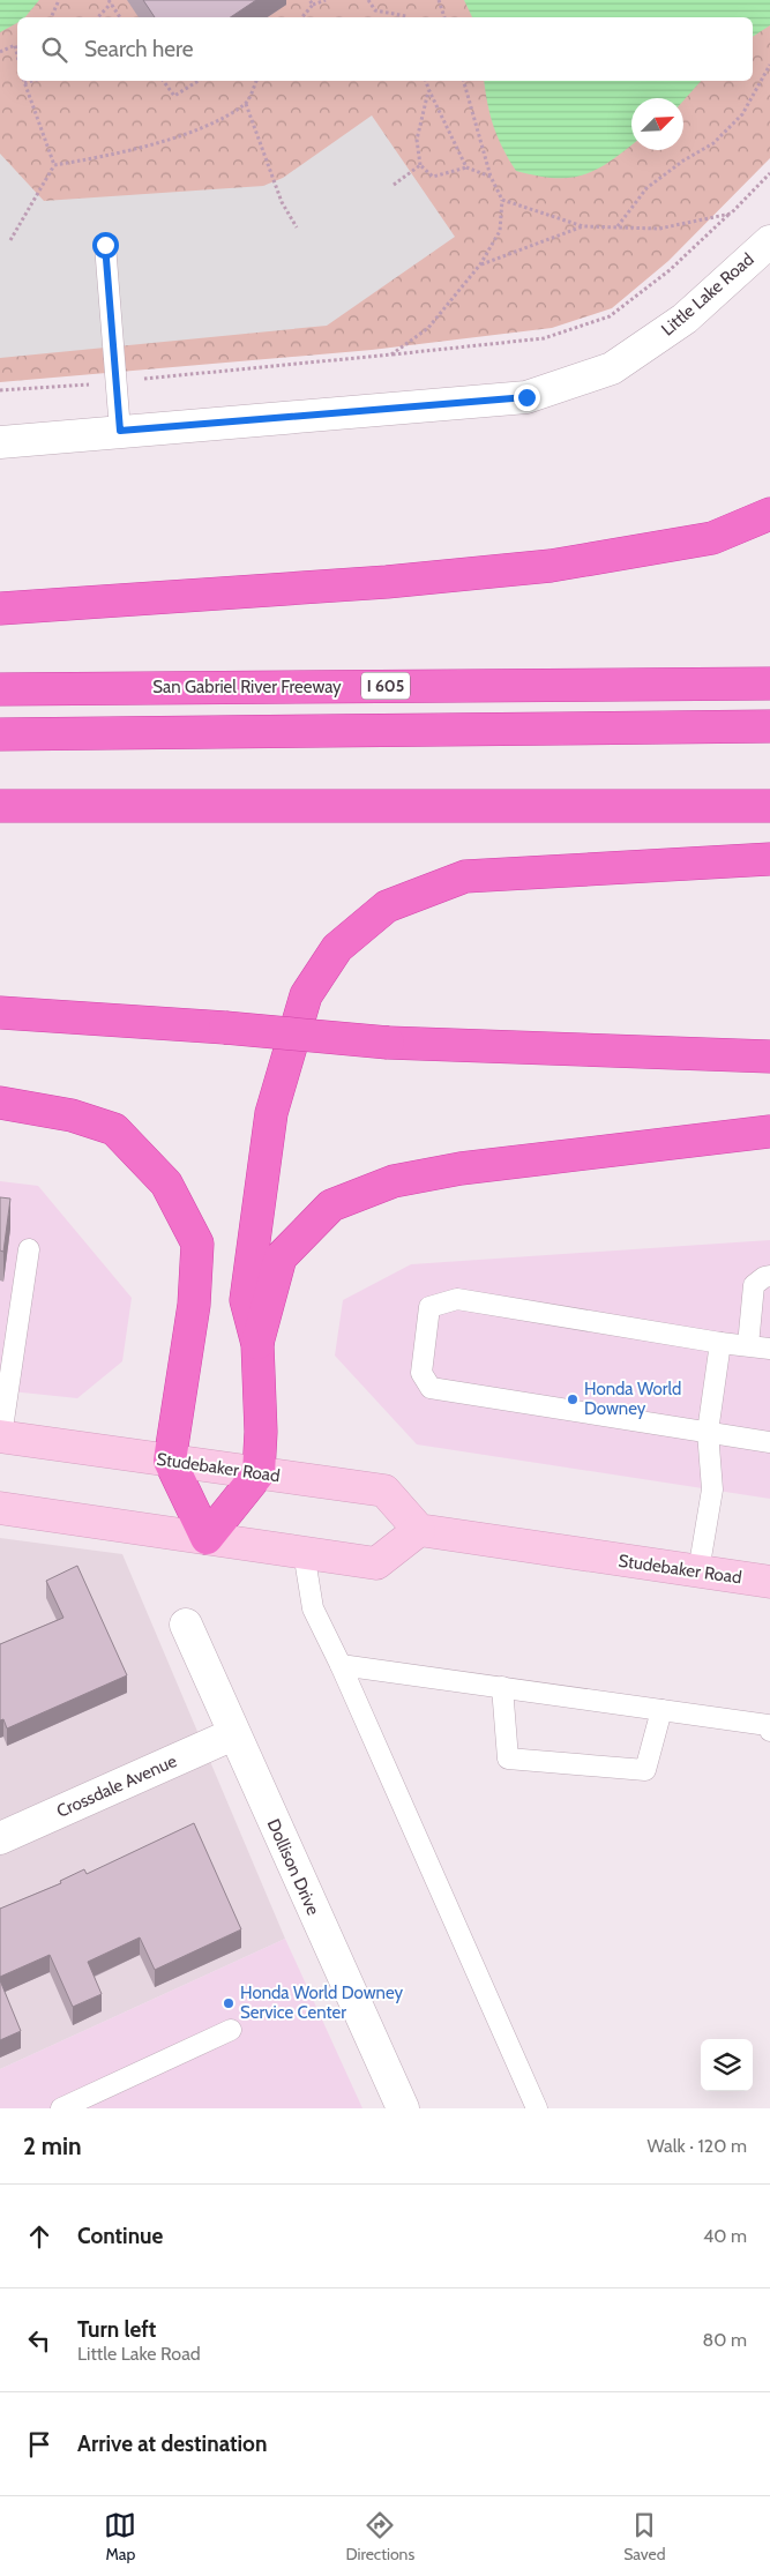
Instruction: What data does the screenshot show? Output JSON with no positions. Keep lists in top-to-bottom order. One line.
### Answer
{"streets":{"highway":["I 605","San Gabriel River Freeway"],"main road":["Studebaker Road"],"street":["Little Lake Road","Crossdale Avenue","Dollison Drive"]},"crossings":[["Crossdale Avenue","Dollison Drive"]],"places":["Honda World Downey","Honda World Downey Service Center"],"north":"top right","page":{"search":"Search here","heading":["2 min","Walk · 120 m"],"list":[["Continue","40 m"],["Turn left","Little Lake Road","80 m"],"Arrive at destination"],"nav":["Map","Directions","Saved"]}}
